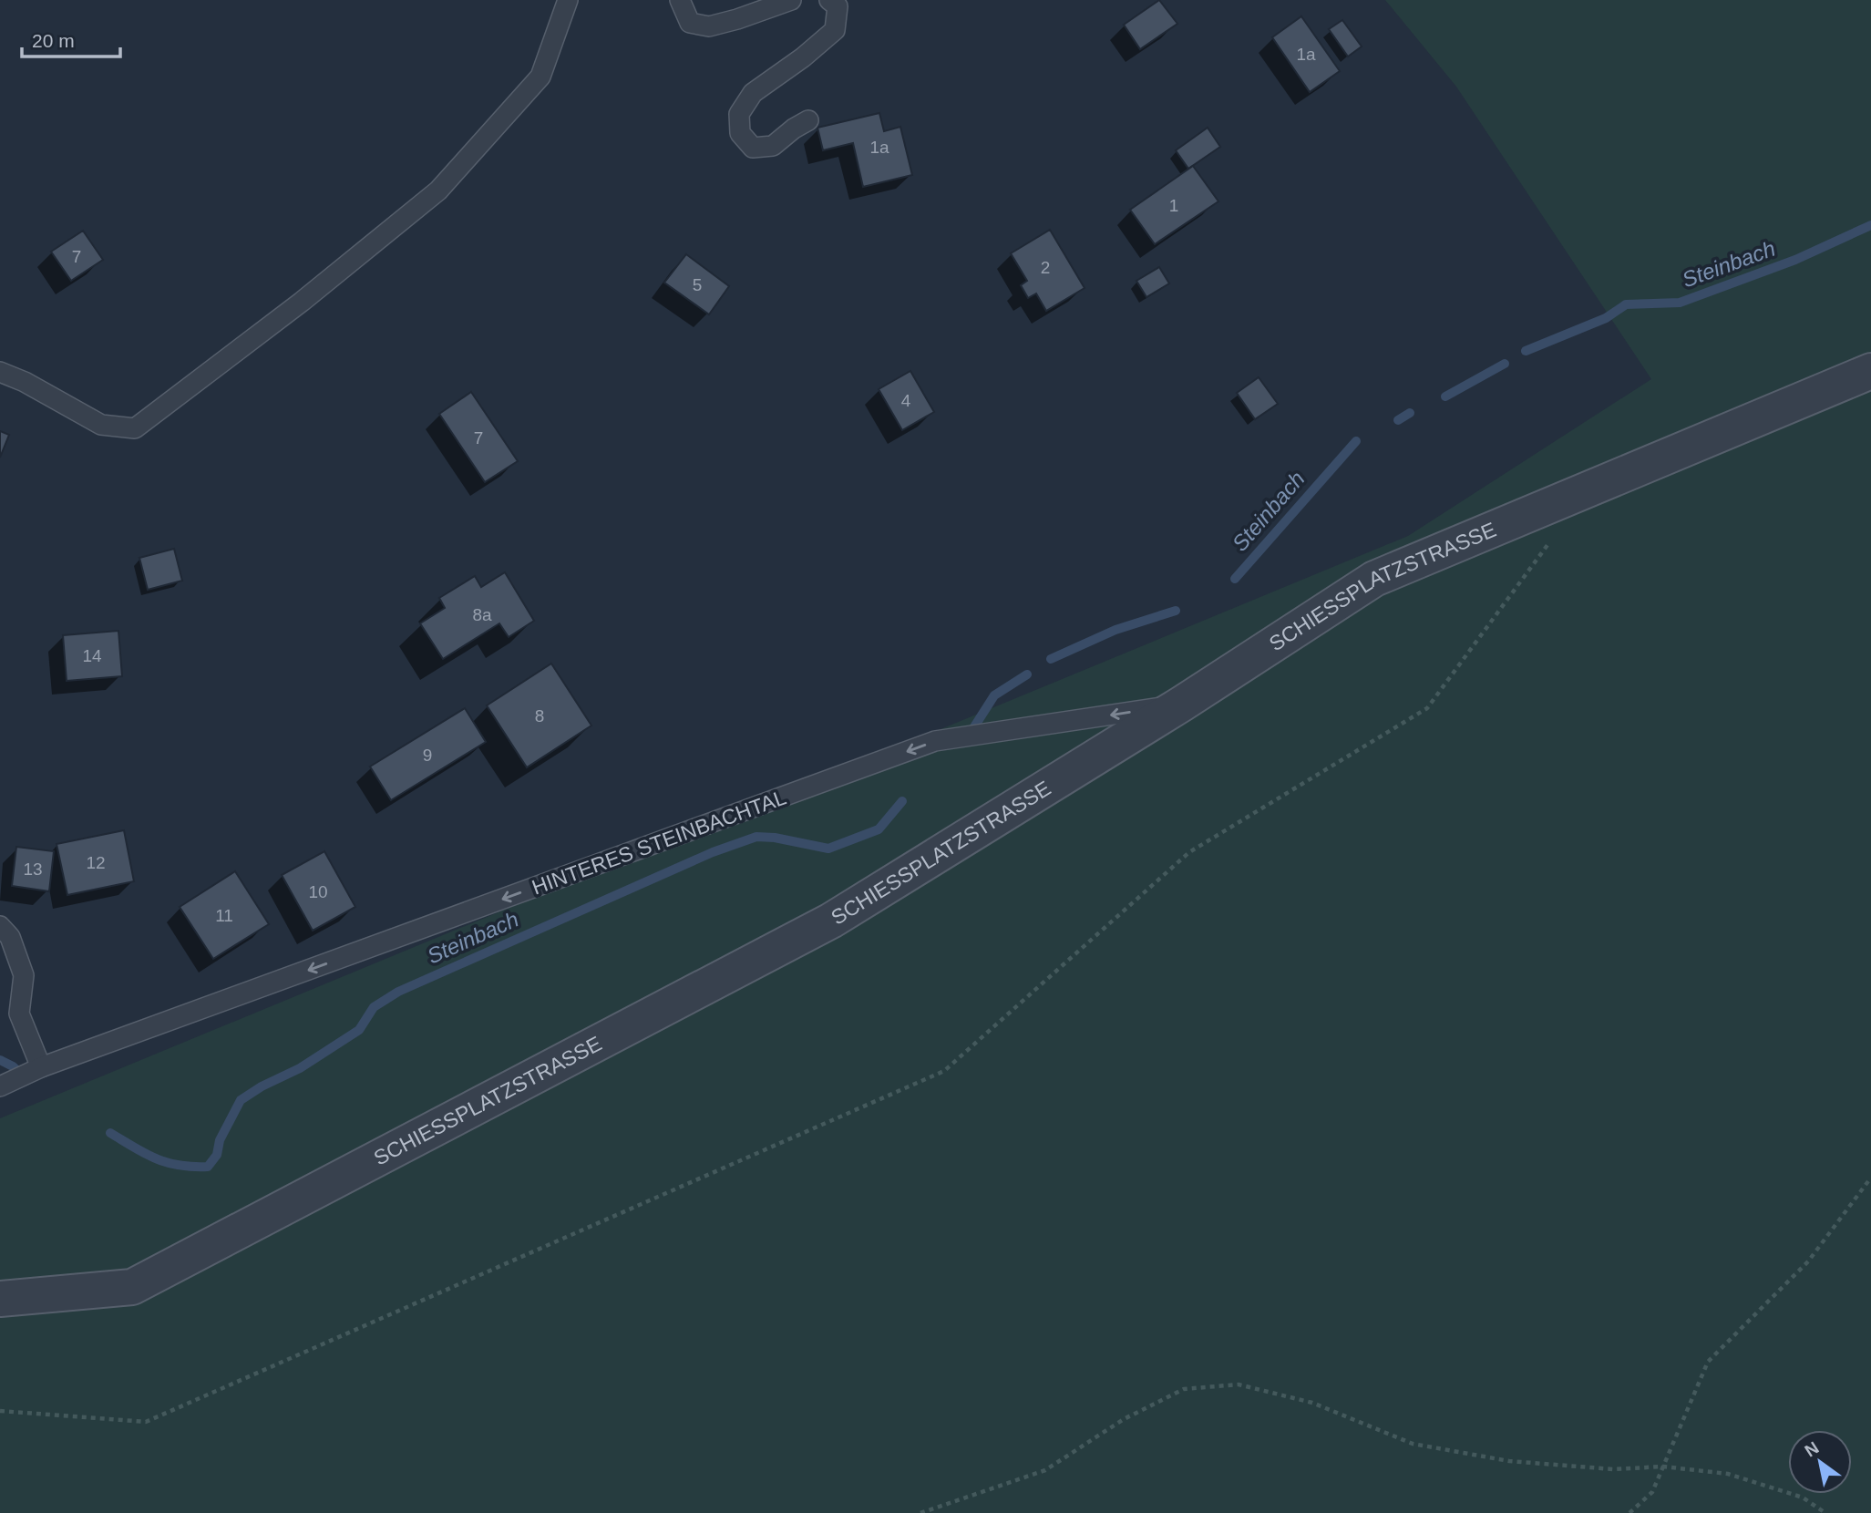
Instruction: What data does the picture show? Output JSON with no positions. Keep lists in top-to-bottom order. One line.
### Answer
{"streets":{"street":["SCHIESSPLATZSTRASSE"],"lane":["HINTERES STEINBACHTAL"]},"crossings":[["SCHIESSPLATZSTRASSE","HINTERES STEINBACHTAL"]],"one_way":["HINTERES STEINBACHTAL"],"water":["Steinbach"],"house_numbers":["1a","1a","1","7","2","5","4","7","8a","14","8","9","12","13","10","11"],"scale_bar":"20 m","north":"top left"}
